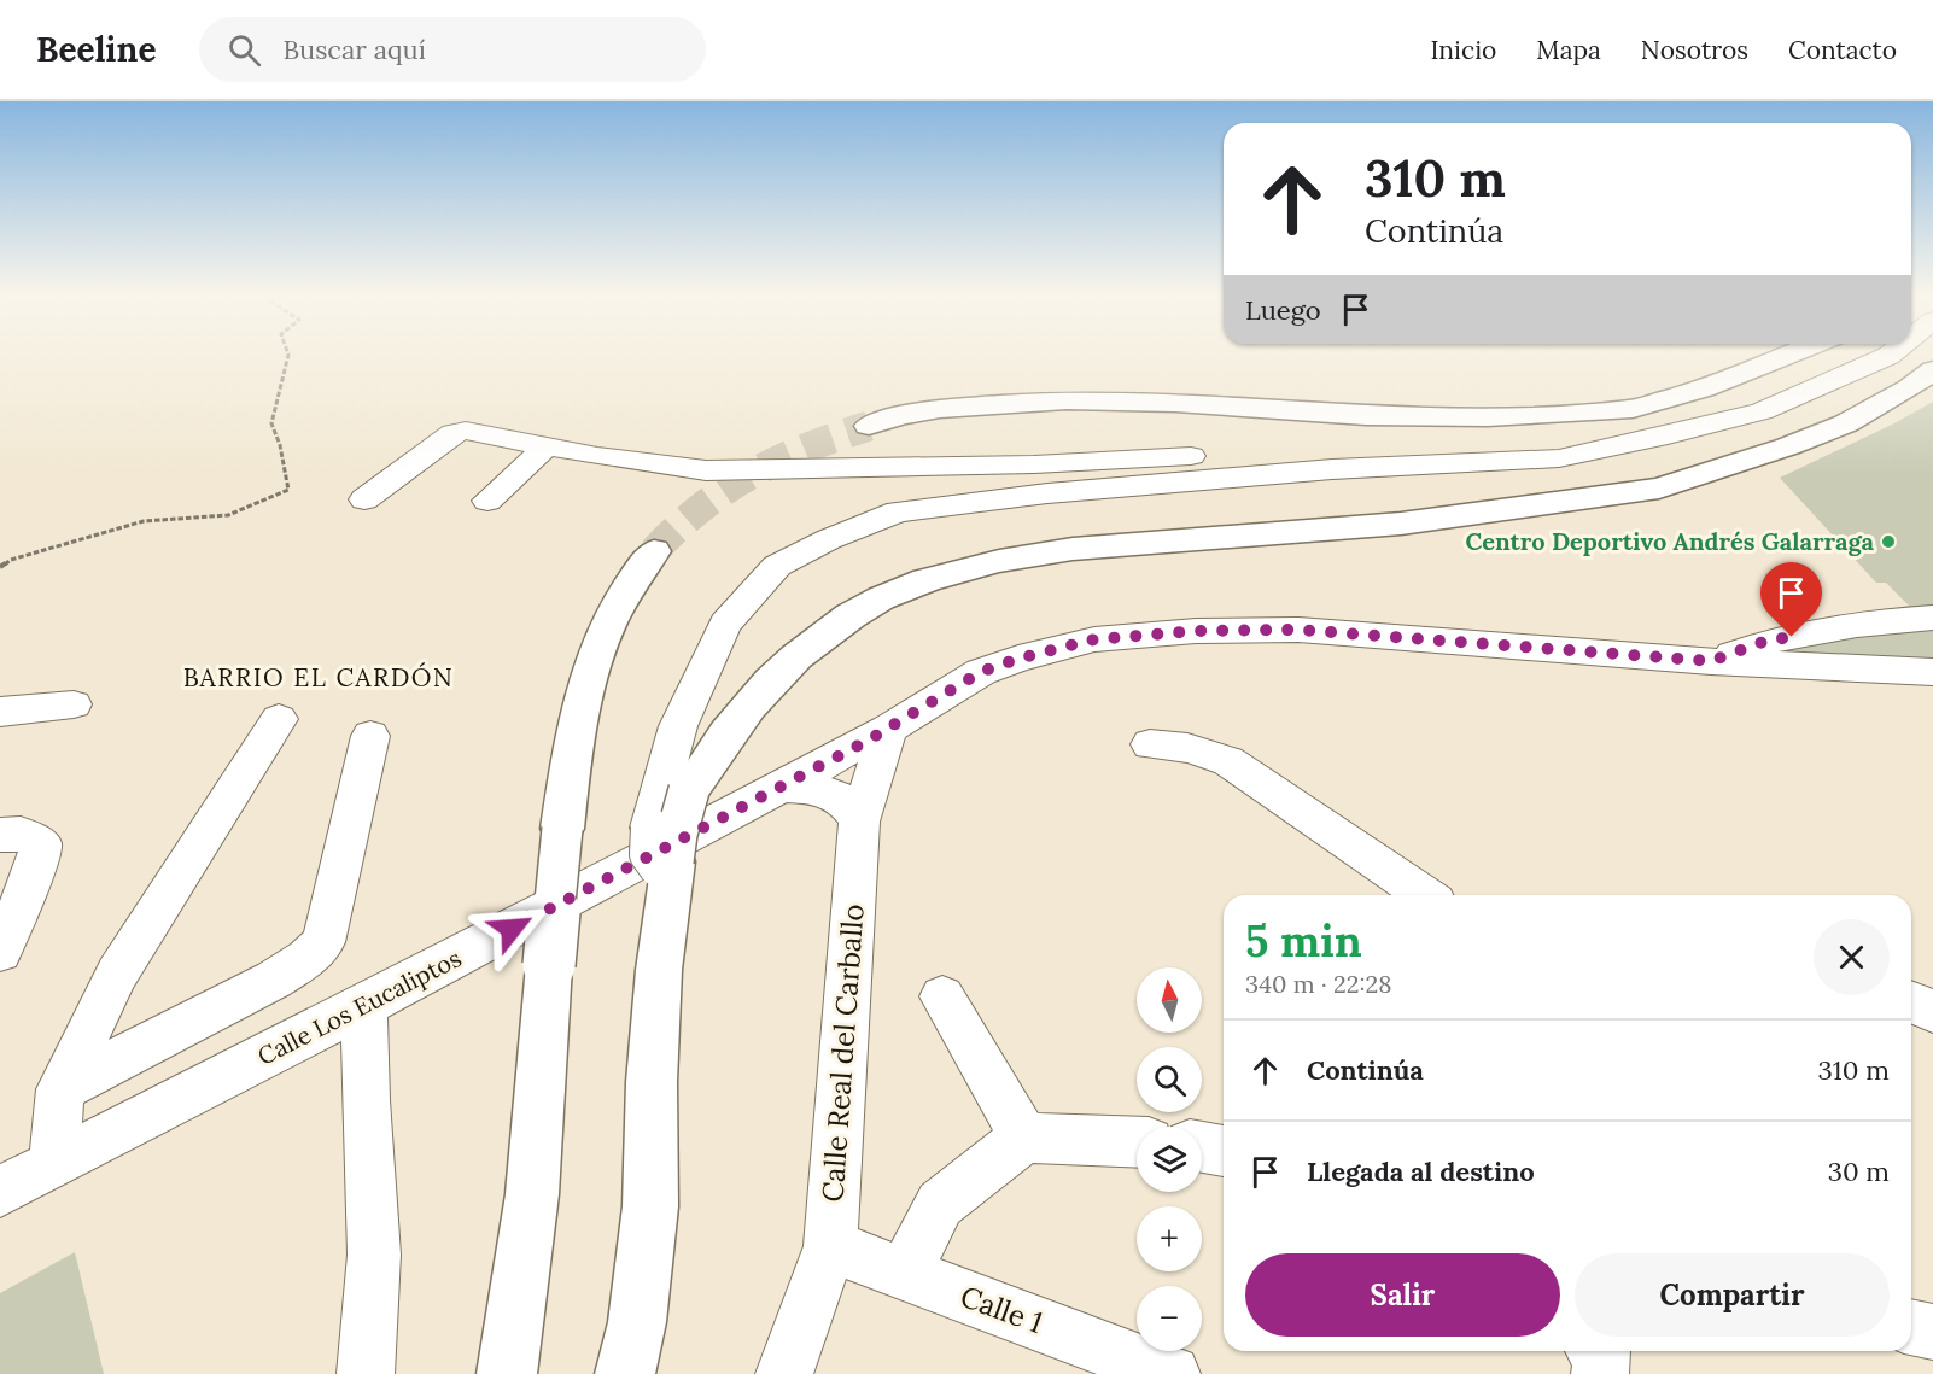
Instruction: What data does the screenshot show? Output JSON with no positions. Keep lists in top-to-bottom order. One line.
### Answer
{"streets":{"street":["Calle Los Eucaliptos","Calle Real del Carballo","Calle 1"]},"crossings":[["Calle Los Eucaliptos","Calle Real del Carballo"],["Calle Real del Carballo","Calle 1"]],"districts":["BARRIO EL CARDÓN"],"places":["Centro Deportivo Andrés Galarraga"],"north":"top","page":{"header":"Beeline","search":"Buscar aquí","nav":["Inicio","Mapa","Nosotros","Contacto"],"turn":["310 m","Continúa"],"then":"Luego","heading":["5 min","340 m · 22:28"],"map_buttons":["+","−"],"list":[{"name":"Continúa","value":"310 m"},{"name":"Llegada al destino","value":"30 m"}],"buttons":["Salir","Compartir"]}}
